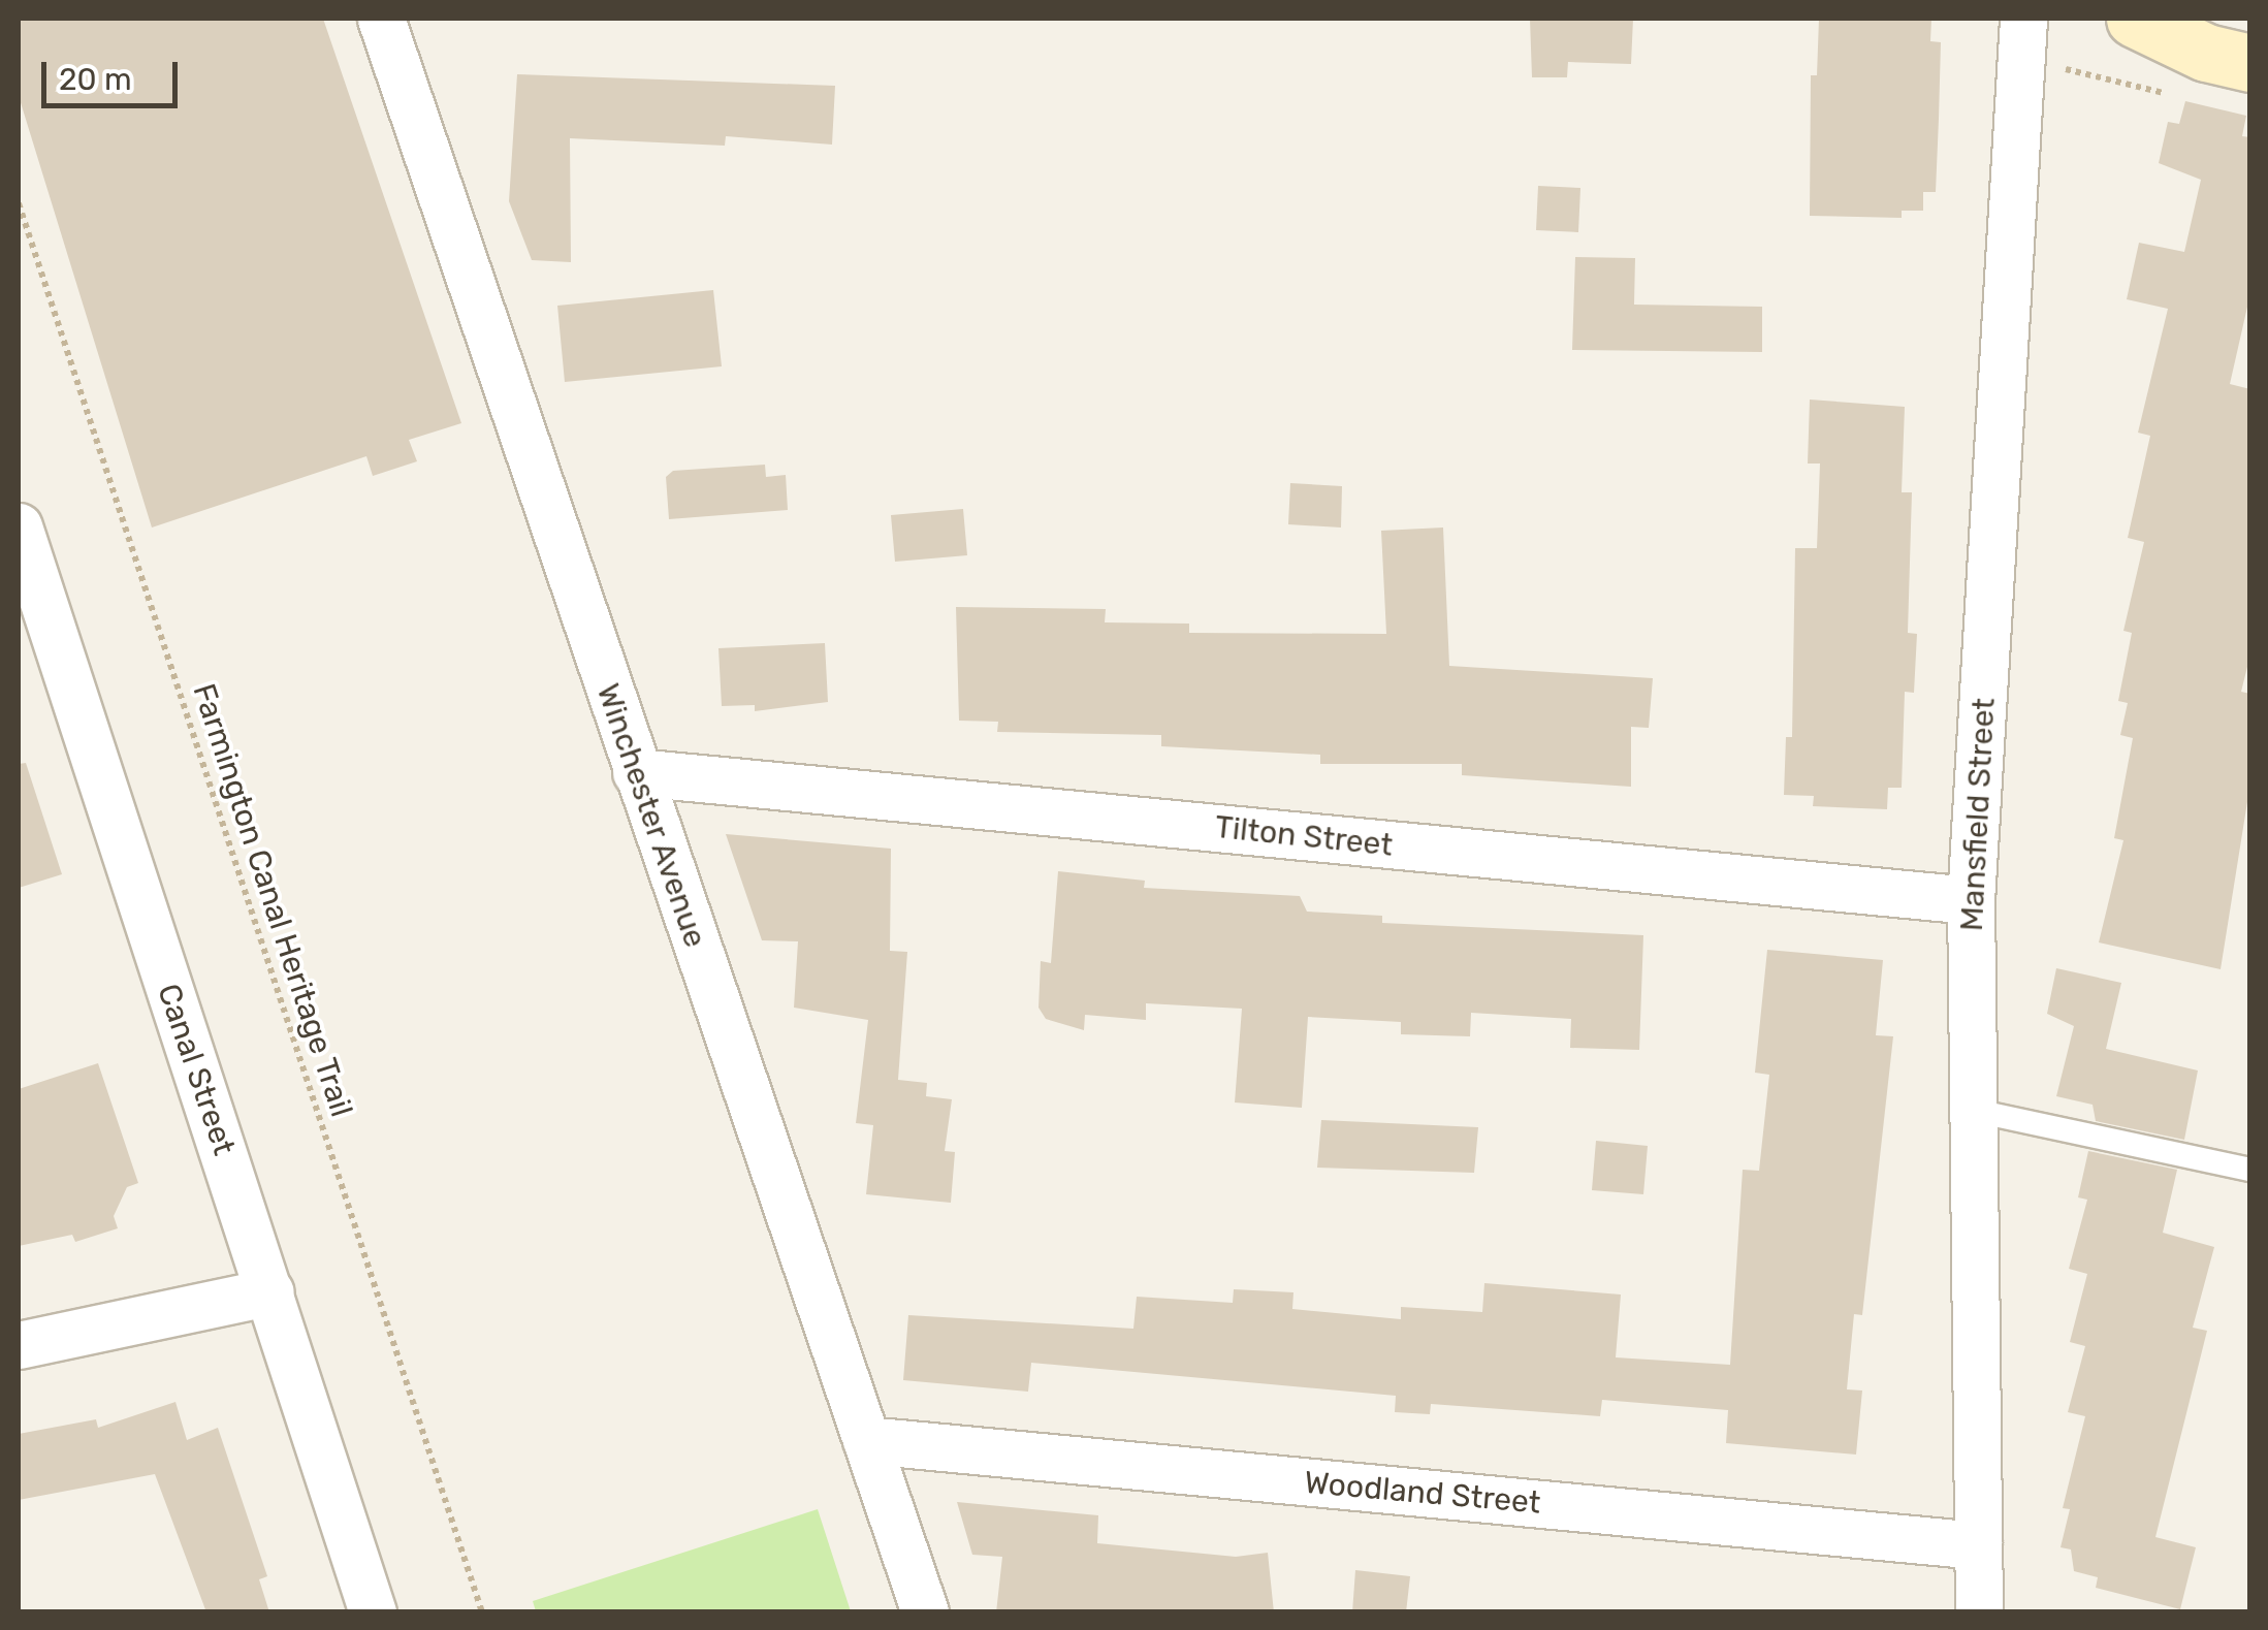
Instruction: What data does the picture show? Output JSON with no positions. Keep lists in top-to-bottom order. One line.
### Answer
{"streets":{"street":["Mansfield Street","Winchester Avenue","Tilton Street","Canal Street","Woodland Street"],"path":["Farmington Canal Heritage Trail"]},"crossings":[["Mansfield Street","Tilton Street"],["Mansfield Street","Woodland Street"],["Winchester Avenue","Tilton Street"],["Winchester Avenue","Woodland Street"]],"scale_bar":"20 m"}
